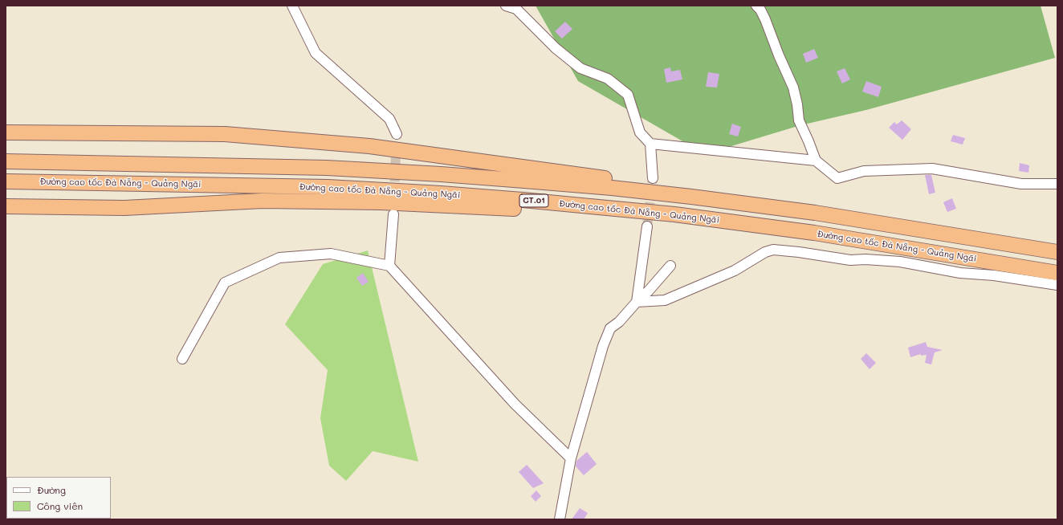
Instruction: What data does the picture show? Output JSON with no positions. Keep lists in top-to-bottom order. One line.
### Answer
{"streets":{"highway":["Đường cao tốc Đà Nẵng - Quảng Ngãi","CT.01"]},"legend":["Đường","Công viên"]}
